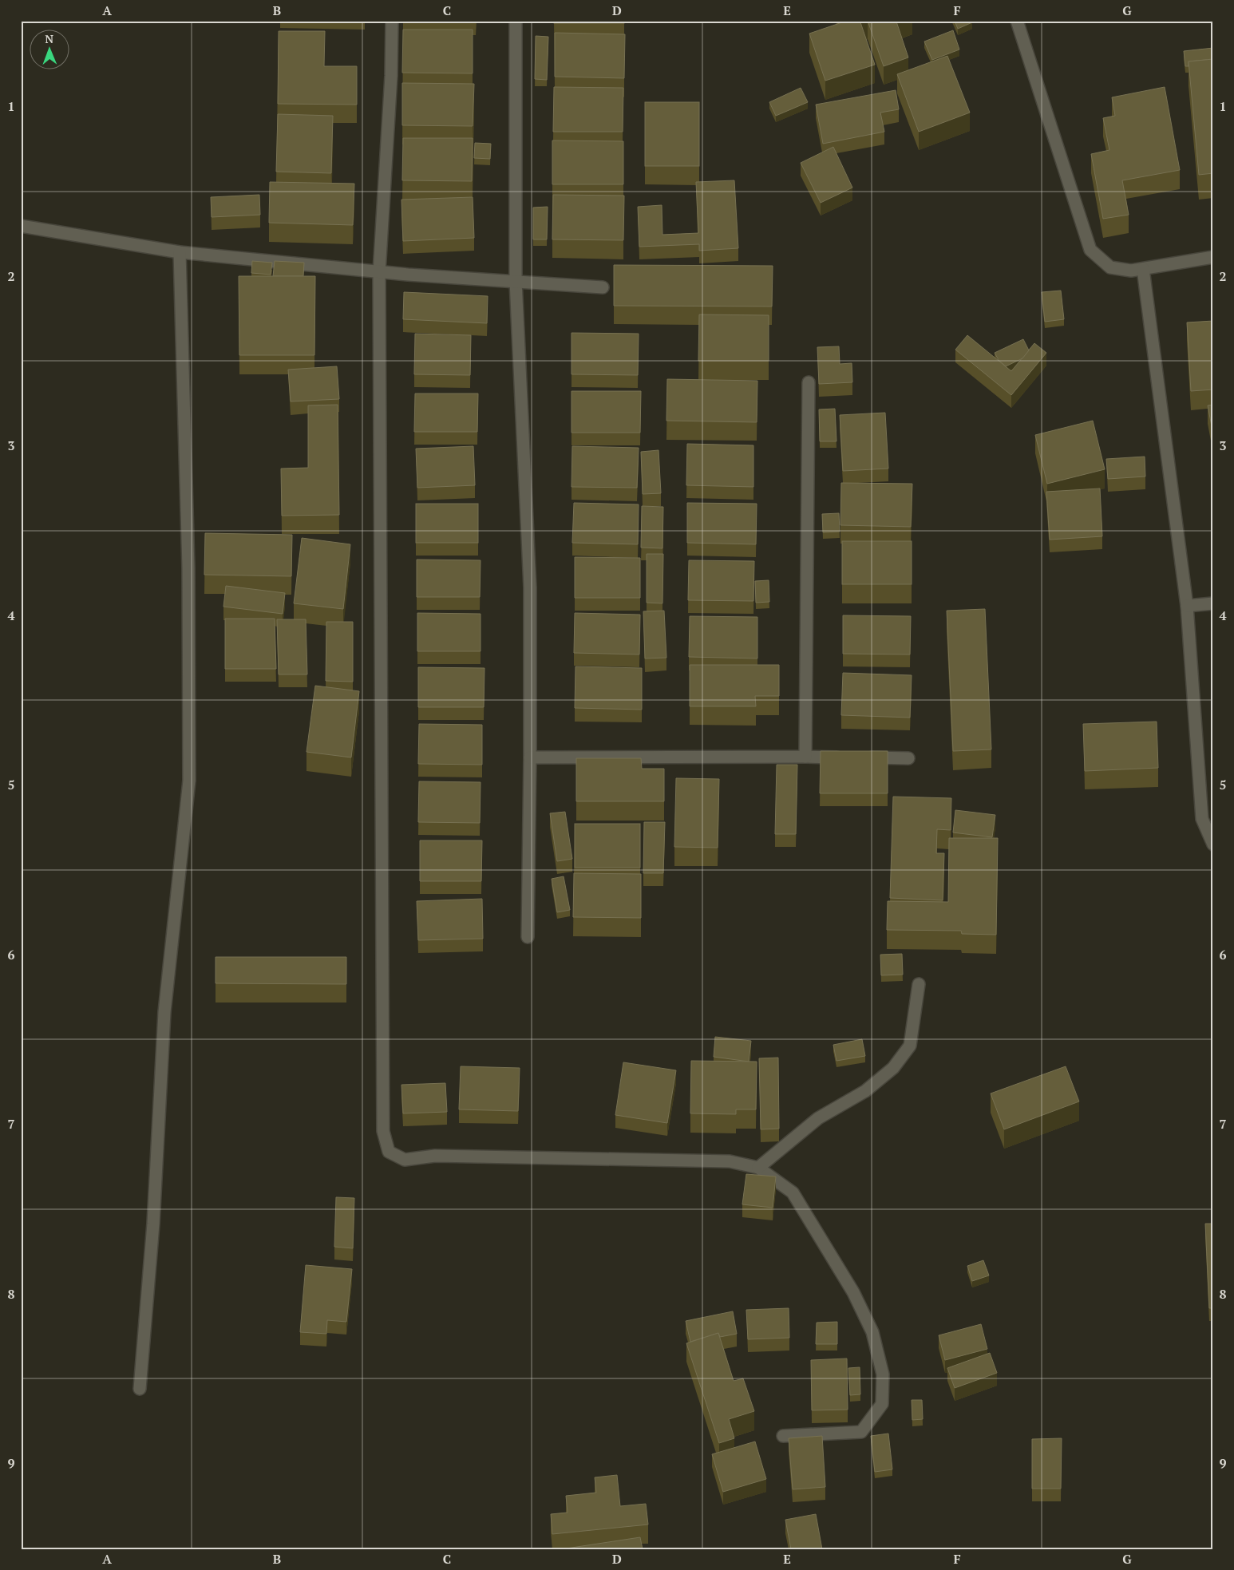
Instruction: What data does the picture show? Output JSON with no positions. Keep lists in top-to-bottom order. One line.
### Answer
{"north":"top","grid":{"columns":["A","B","C","D","E","F","G"],"rows":["1","2","3","4","5","6","7","8","9"]}}
